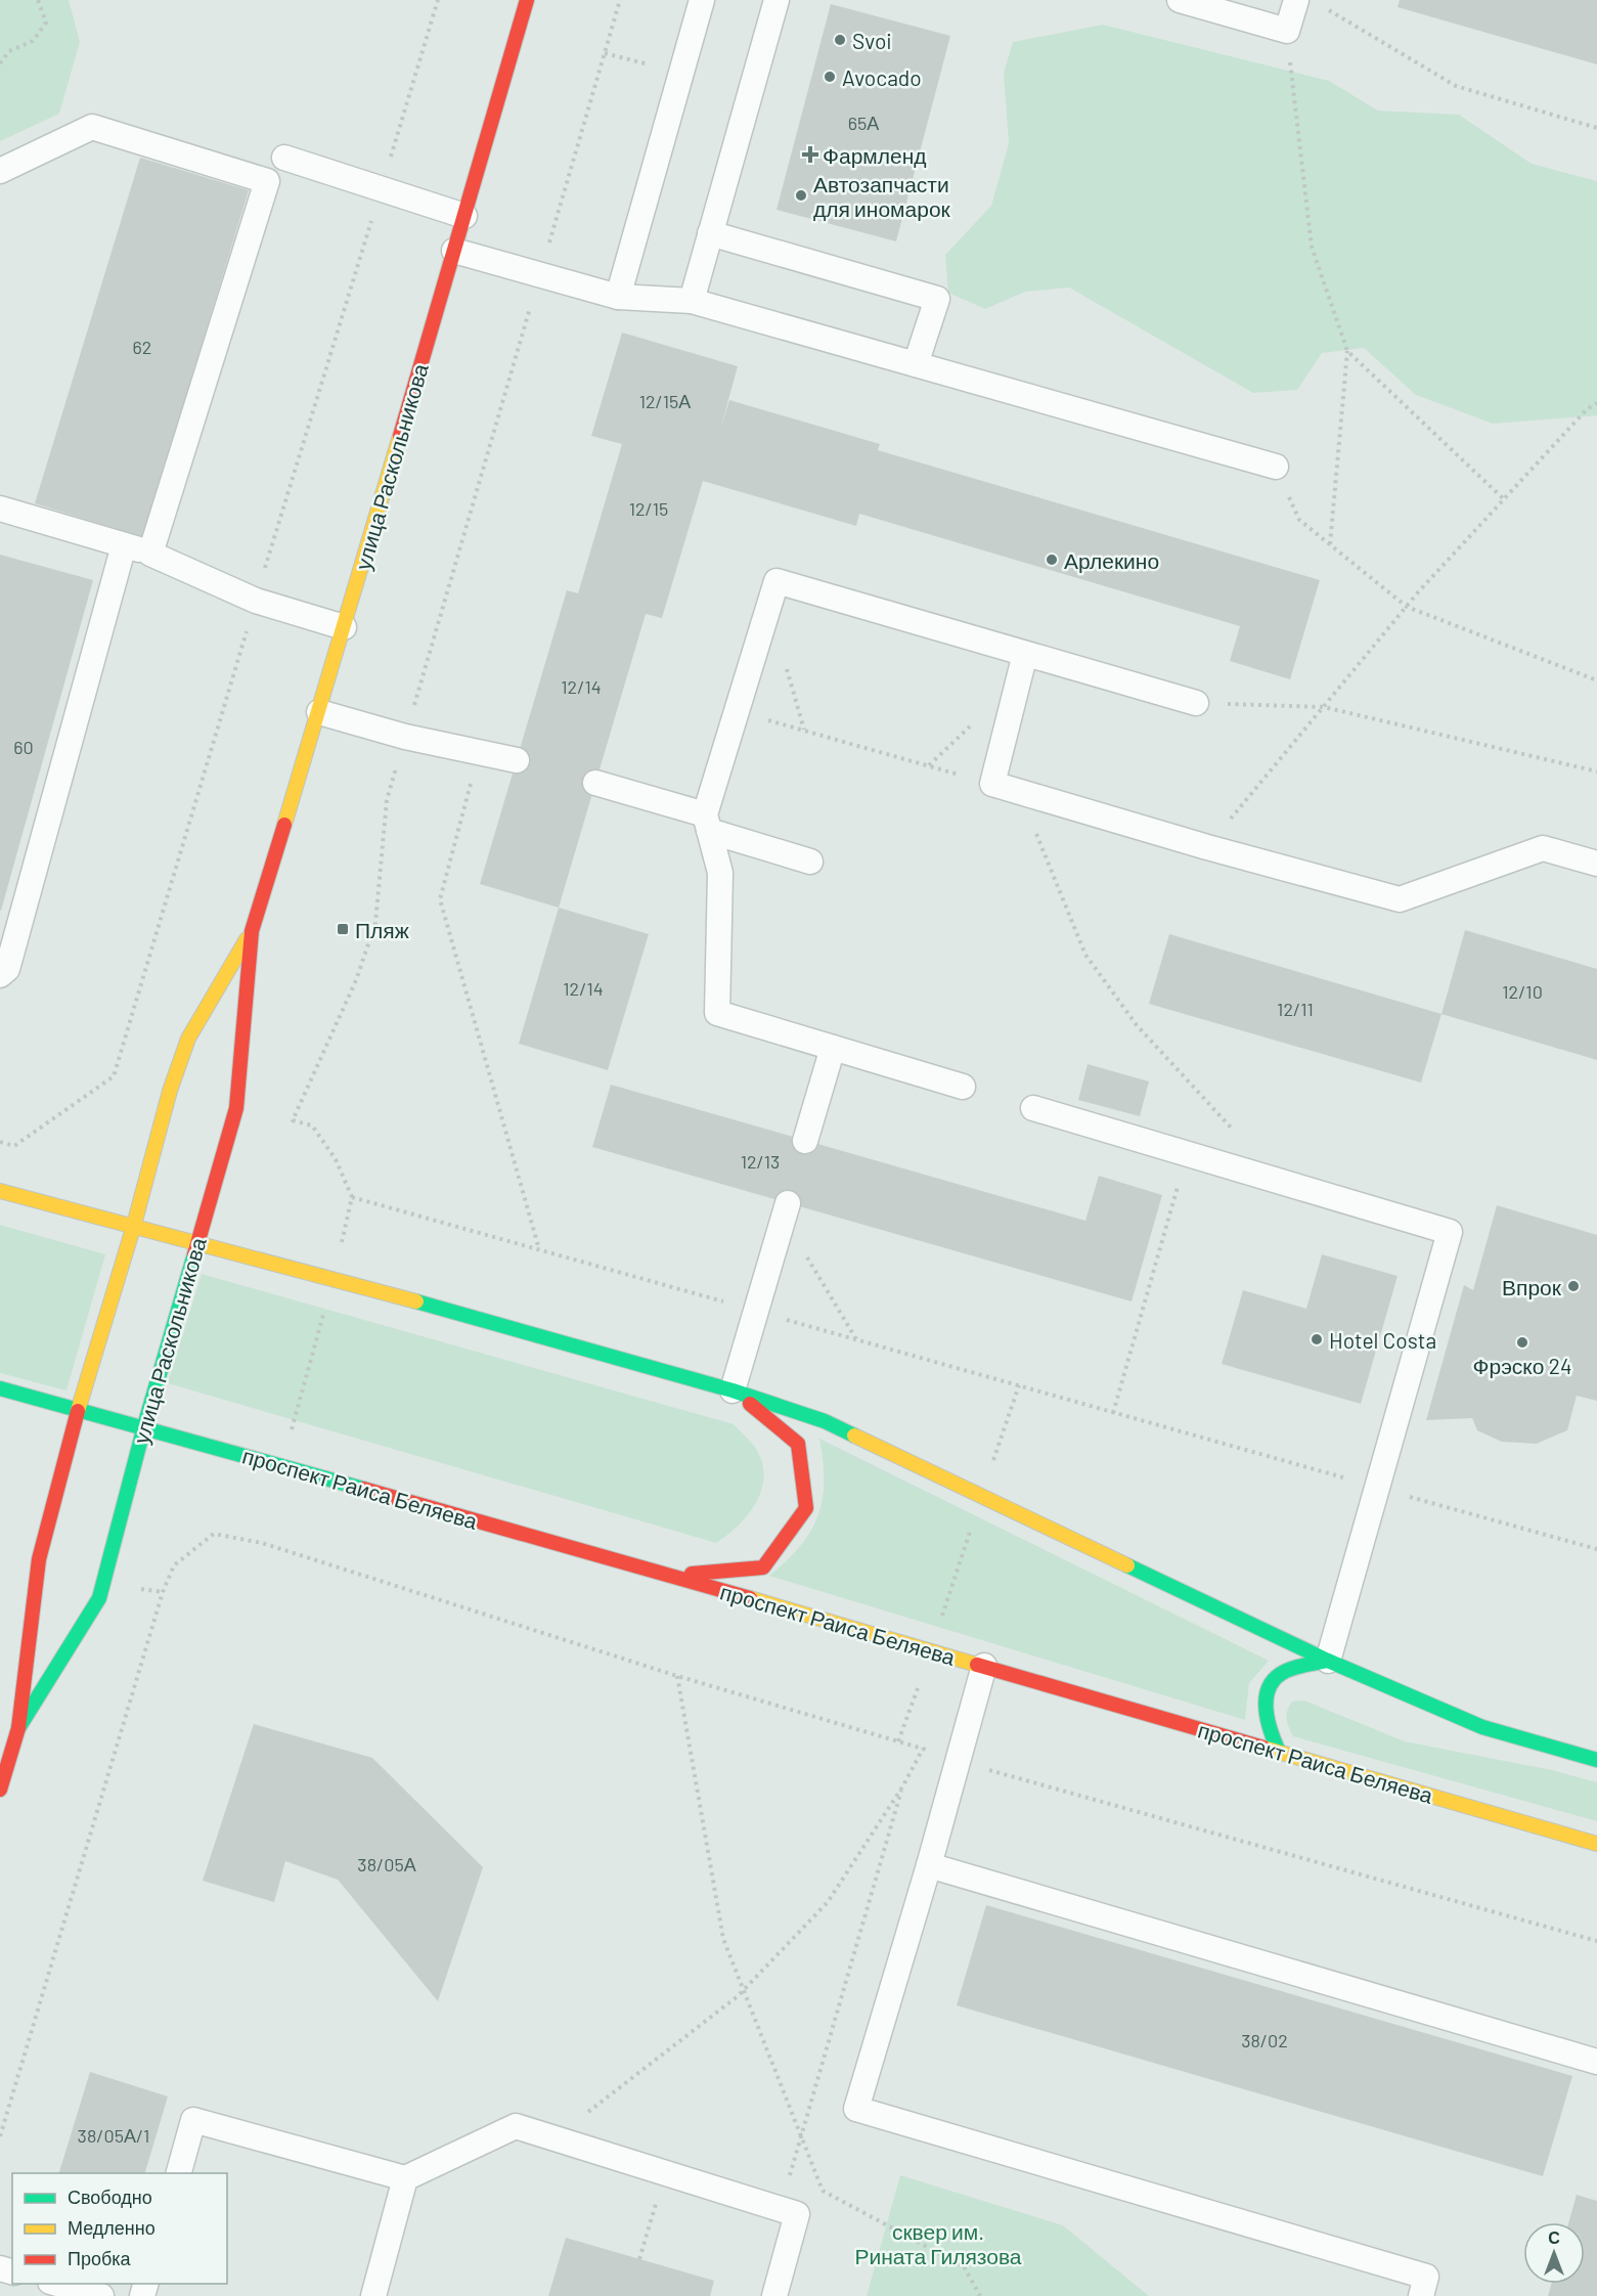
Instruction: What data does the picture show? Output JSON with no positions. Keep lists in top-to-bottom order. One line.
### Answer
{"streets":{"street":["улица Раскольникова","проспект Раиса Беляева"]},"crossings":[["улица Раскольникова","проспект Раиса Беляева"]],"parks":["сквер им. Рината Гилязова"],"places":{"other":["Svoi","Avocado","Автозапчасти для иномарок","Арлекино","Впрок","Hotel Costa","Фрэско 24"],"health":["Фармленд"],"transit":["Пляж"]},"house_numbers":["65А","62","12/15А","12/15","12/14","60","12/14","12/10","12/11","12/13","38/05А","38/02","38/05А/1"],"legend":["Свободно","Медленно","Пробка"],"north":"top"}
